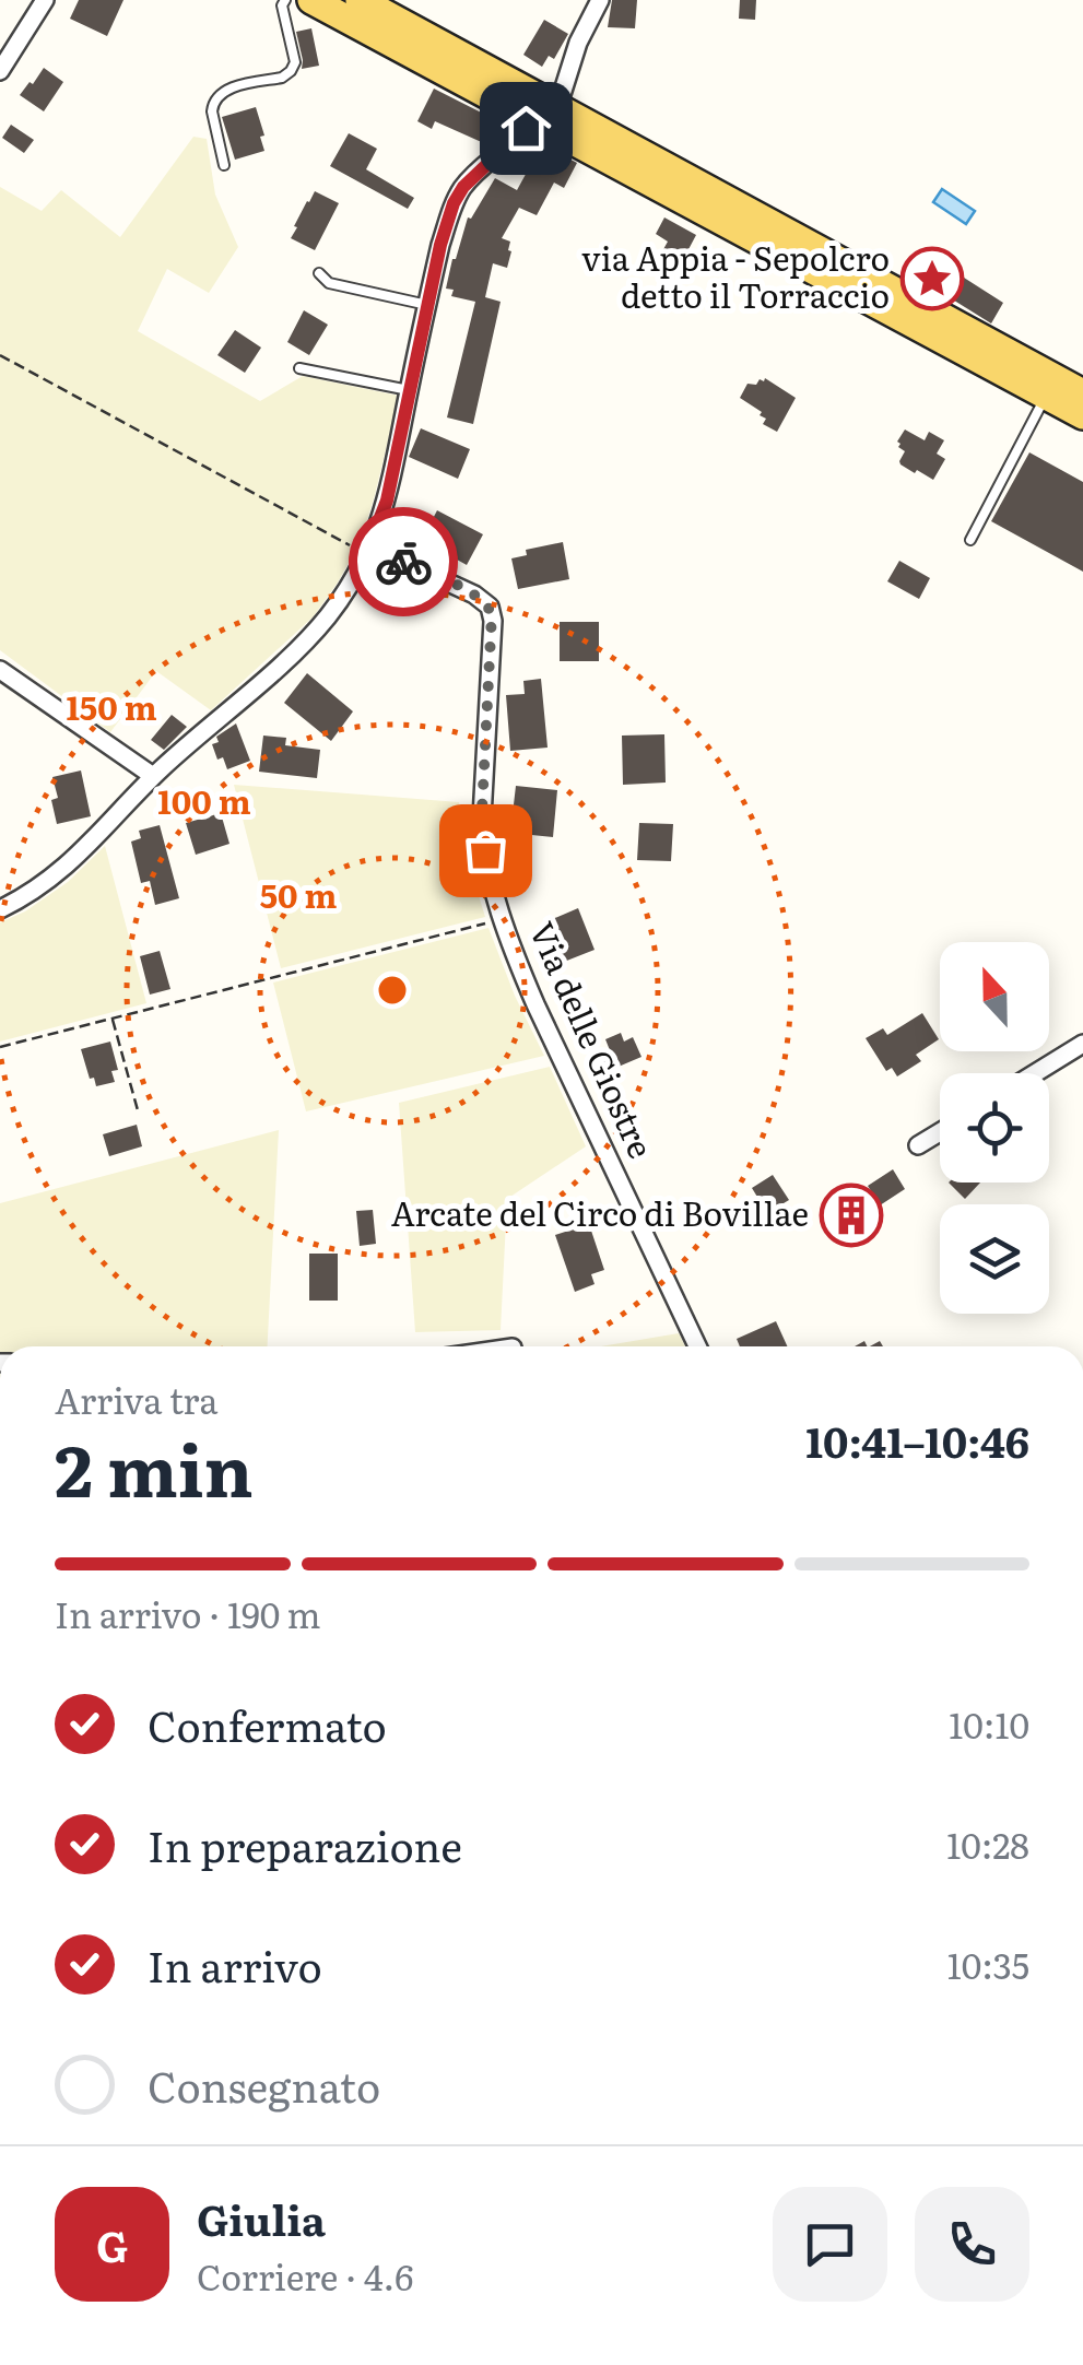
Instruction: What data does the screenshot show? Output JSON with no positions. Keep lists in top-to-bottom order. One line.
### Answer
{"streets":{"street":["Via delle Giostre"]},"places":{"place":["via Appia - Sepolcro detto il Torraccio"],"building":["Arcate del Circo di Bovillae"]},"north":"top","page":{"heading":["2 min","Arriva tra","10:41–10:46"],"panel":["Giulia","Corriere · 4.6"],"bar":"In arrivo · 190 m","list":[["Confermato","10:10"],["In preparazione","10:28"],["In arrivo","10:35"],"Consegnato"],"round":"G"},"rings":["150 m","100 m","50 m"]}
